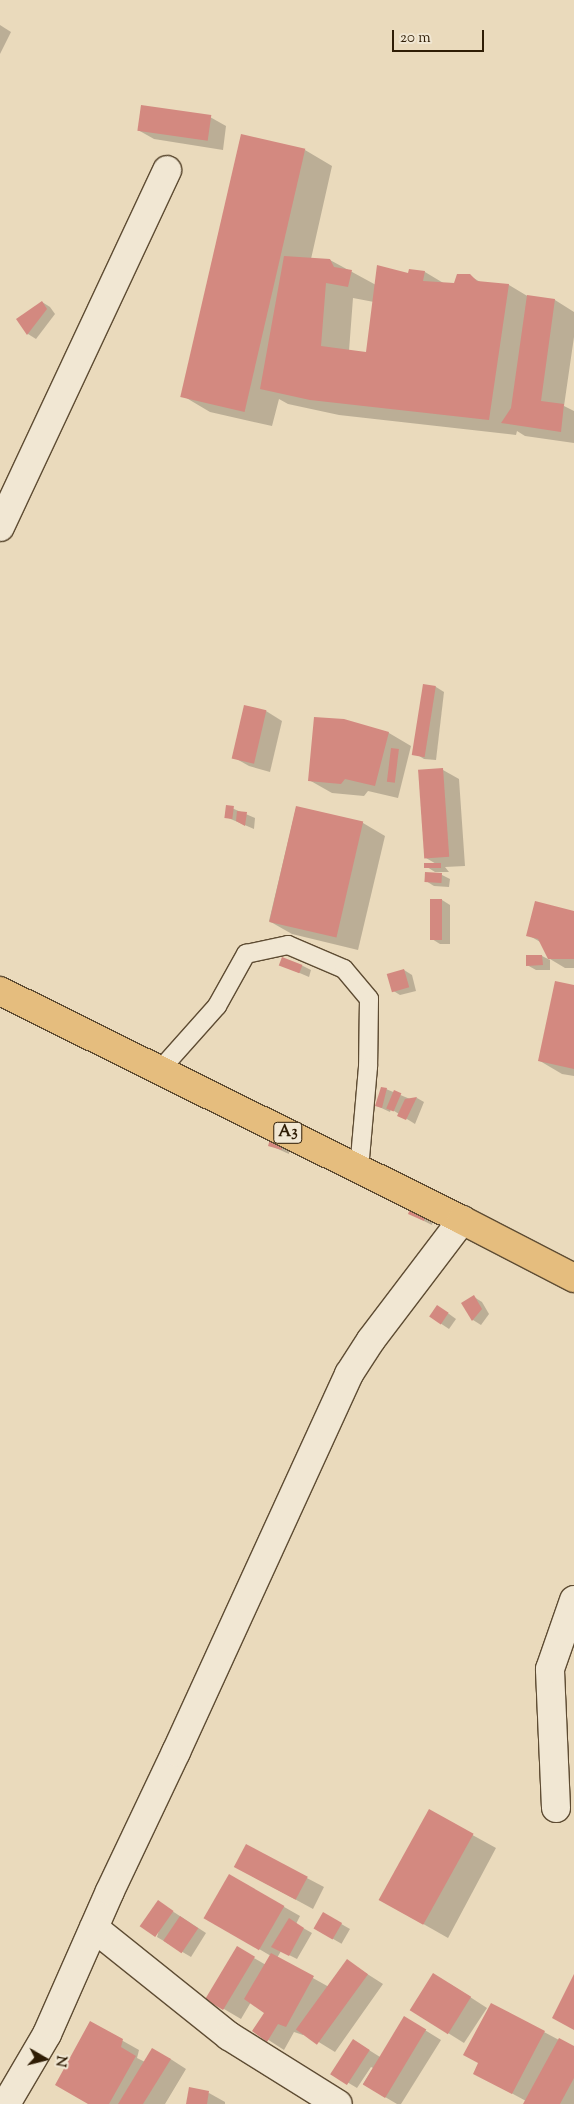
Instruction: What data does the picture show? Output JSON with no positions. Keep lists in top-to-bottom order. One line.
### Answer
{"streets":{"highway":["A3"]},"scale_bar":"20 m","north":"right"}
